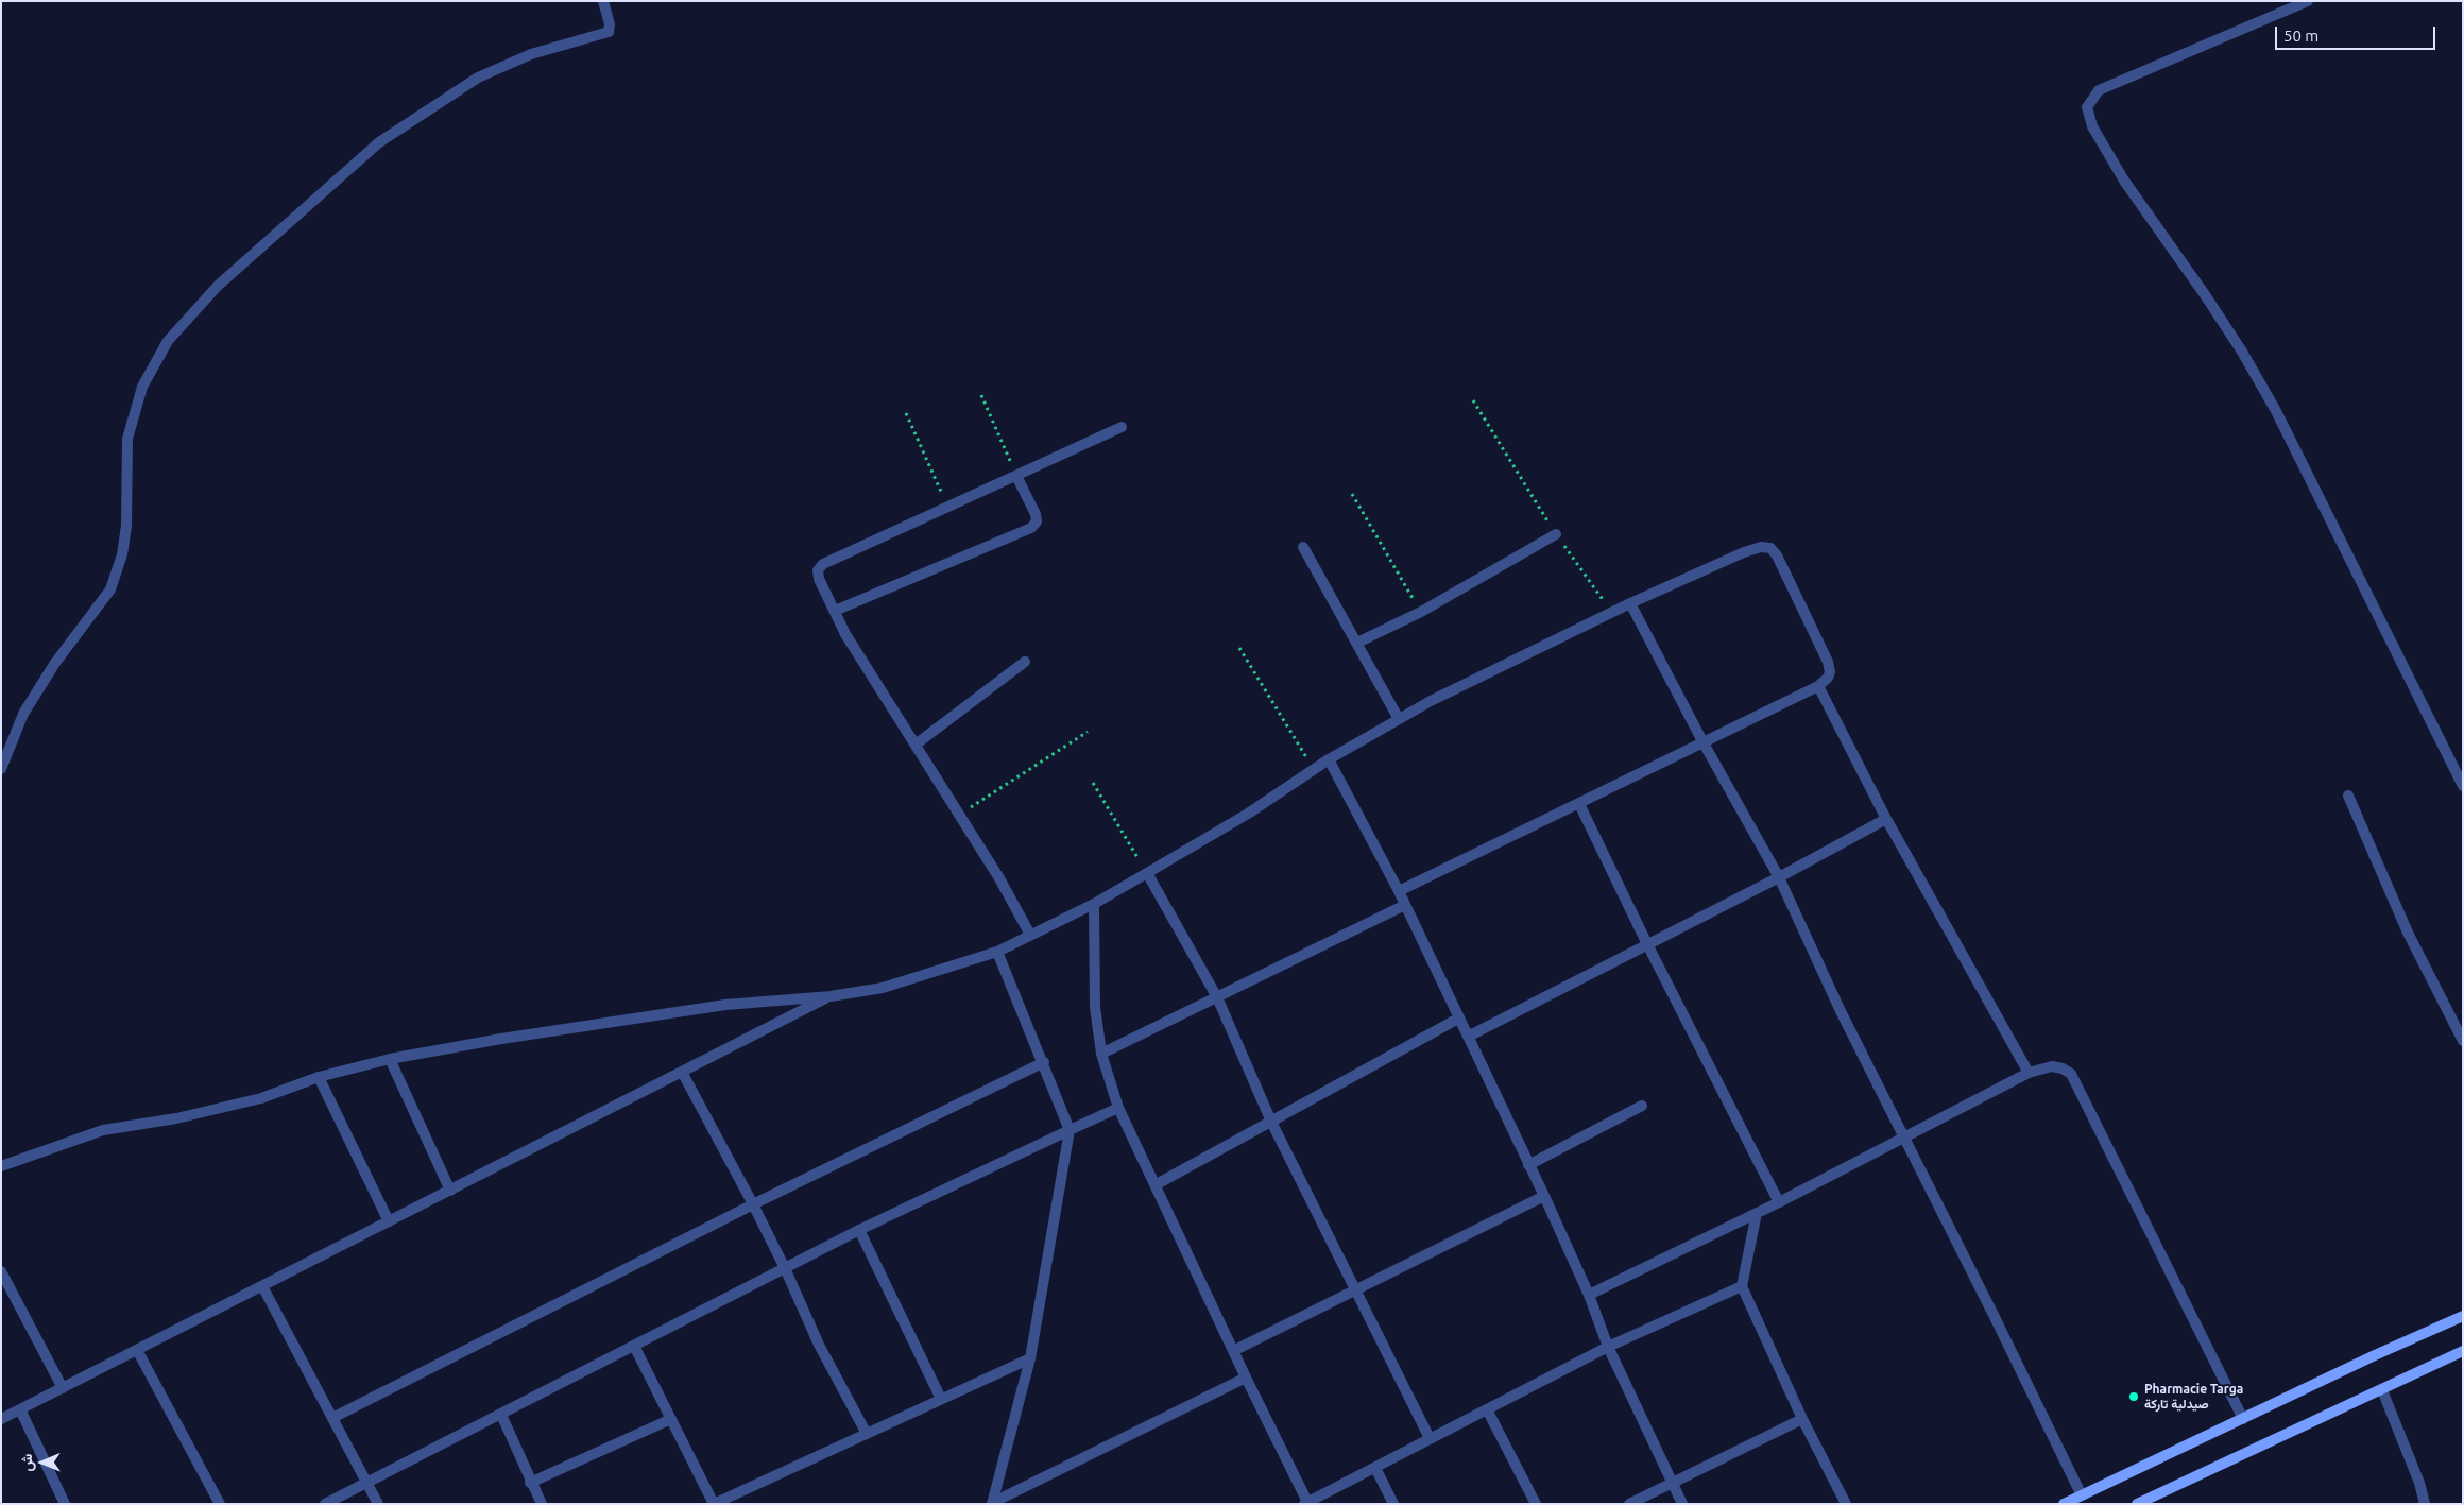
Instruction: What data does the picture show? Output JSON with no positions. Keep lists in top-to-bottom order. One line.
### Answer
{"places":["Pharmacie Targa صيدلية تاركة"],"scale_bar":"50 m","north":"left"}
